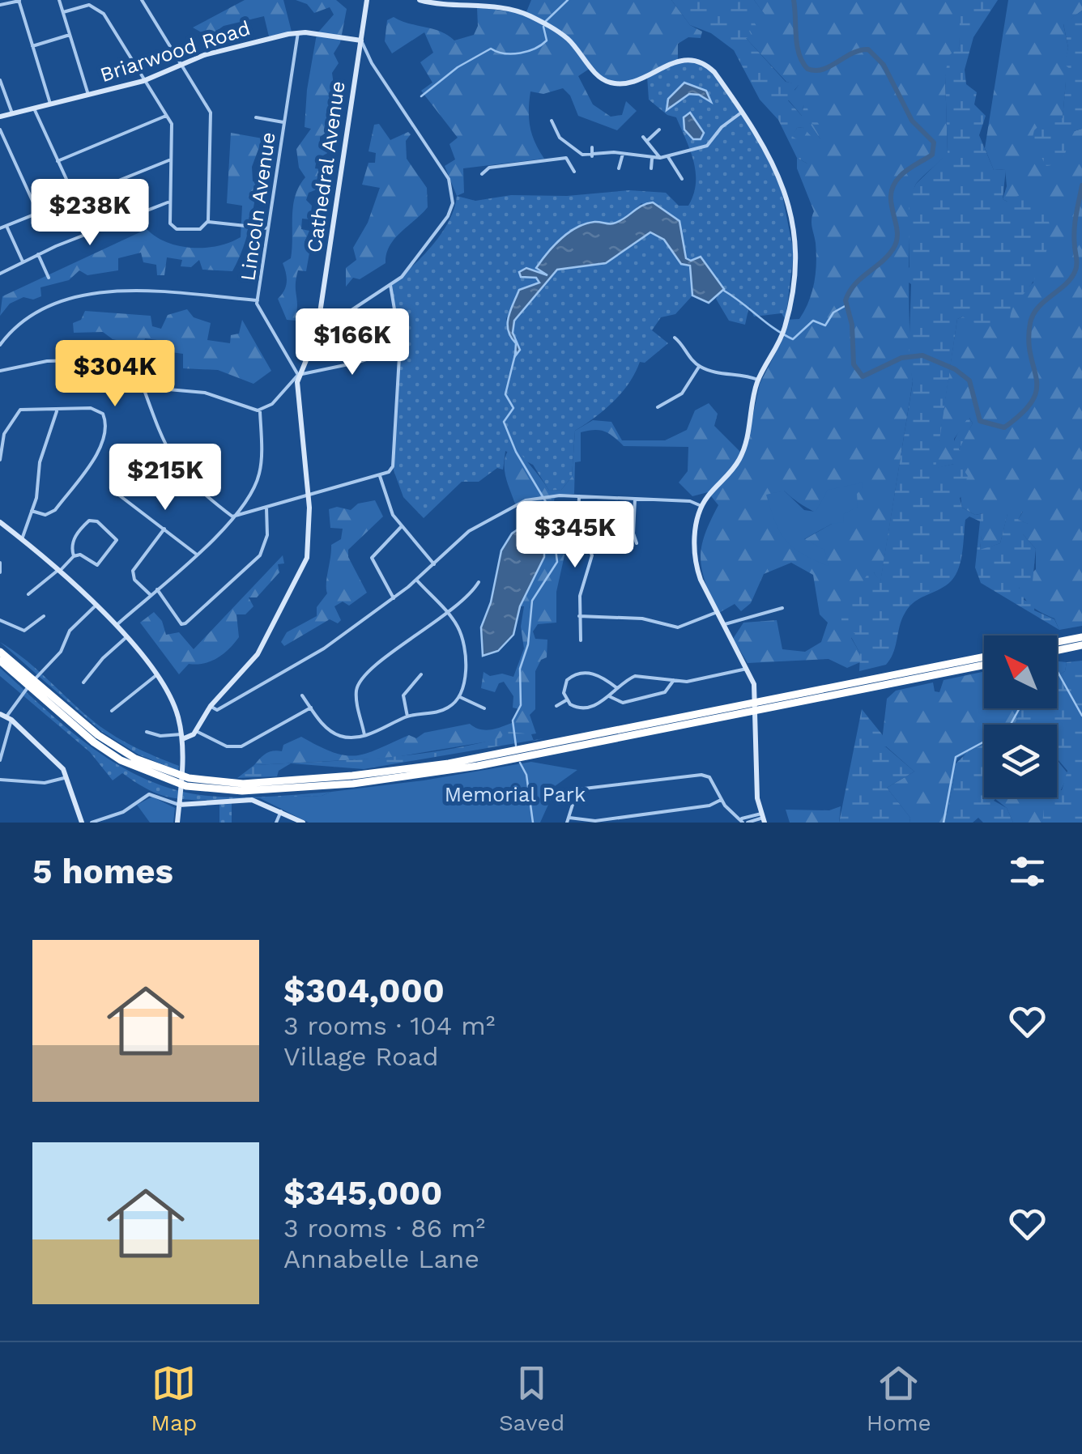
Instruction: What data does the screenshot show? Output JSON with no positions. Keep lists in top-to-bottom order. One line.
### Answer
{"streets":{"street":["Briarwood Road","Cathedral Avenue","Lincoln Avenue"]},"crossings":[["Briarwood Road","Cathedral Avenue"],["Briarwood Road","Lincoln Avenue"],["Cathedral Avenue","Lincoln Avenue"]],"parks":["Memorial Park"],"north":"top left","page":{"price":["$238K","$166K","$304K","$215K","$345K"],"heading":"5 homes","list":[{"name":"$304,000","note":"3 rooms · 104 m² · Village Road"},{"name":"$345,000","note":"3 rooms · 86 m² · Annabelle Lane"}],"tabs":["Map","Saved","Home"]}}
